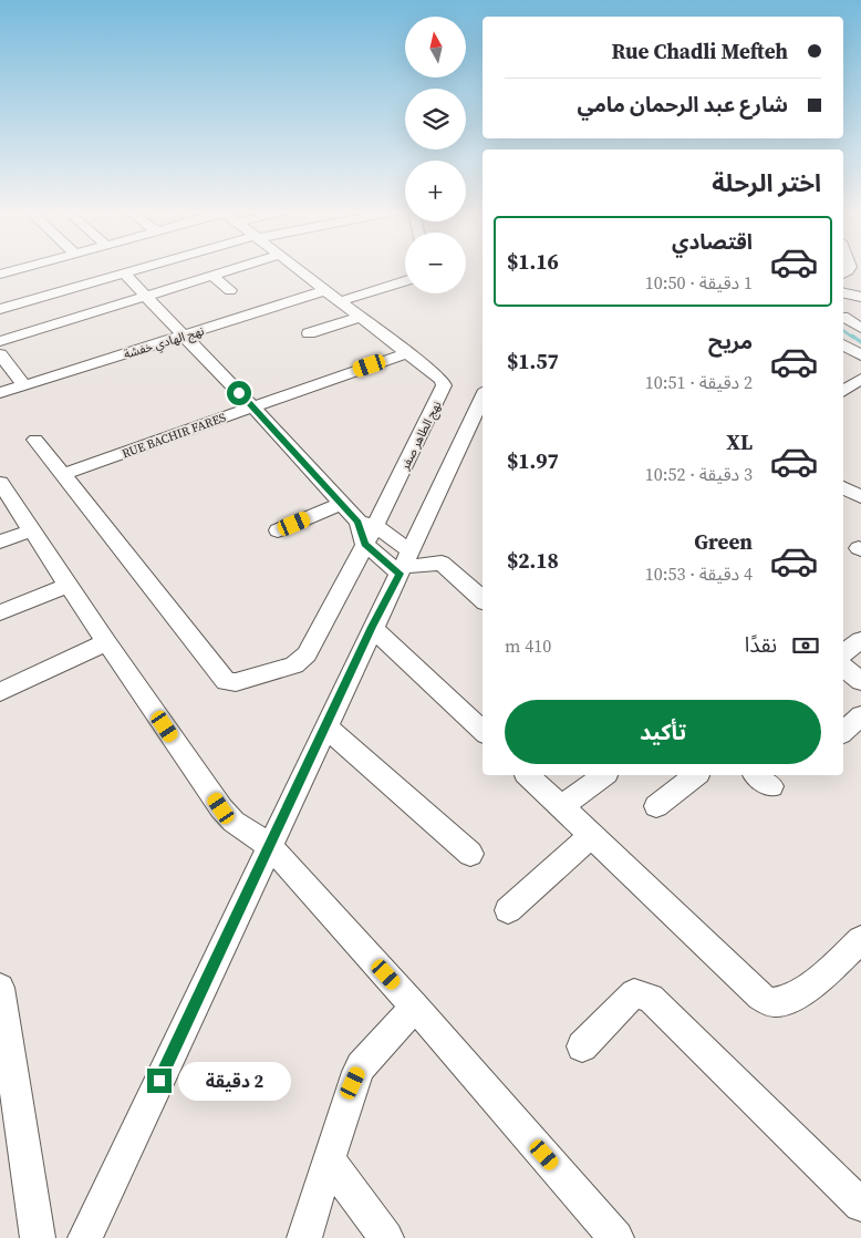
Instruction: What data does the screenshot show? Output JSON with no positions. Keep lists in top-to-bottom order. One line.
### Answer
{"streets":{"street":["نهج الهادي خفشة","RUE BACHIR FARES","نهج الطاهر صفر"]},"crossings":[["نهج الهادي خفشة","نهج الطاهر صفر"],["RUE BACHIR FARES","نهج الطاهر صفر"]],"north":"top","page":{"map_buttons":["+","−"],"banner":["Rue Chadli Mefteh","شارع عبد الرحمان مامي"],"heading":"اختر الرحلة","list":[{"name":"اقتصادي","note":"1 دقيقة · 10:50","value":"$1.16"},{"name":"مريح","note":"2 دقيقة · 10:51","value":"$1.57"},{"name":"XL","note":"3 دقيقة · 10:52","value":"$1.97"},{"name":"Green","note":"4 دقيقة · 10:53","value":"$2.18"}],"pay":["نقدًا","410 m"],"buttons":"تأكيد","bubble":"2 دقيقة"}}
